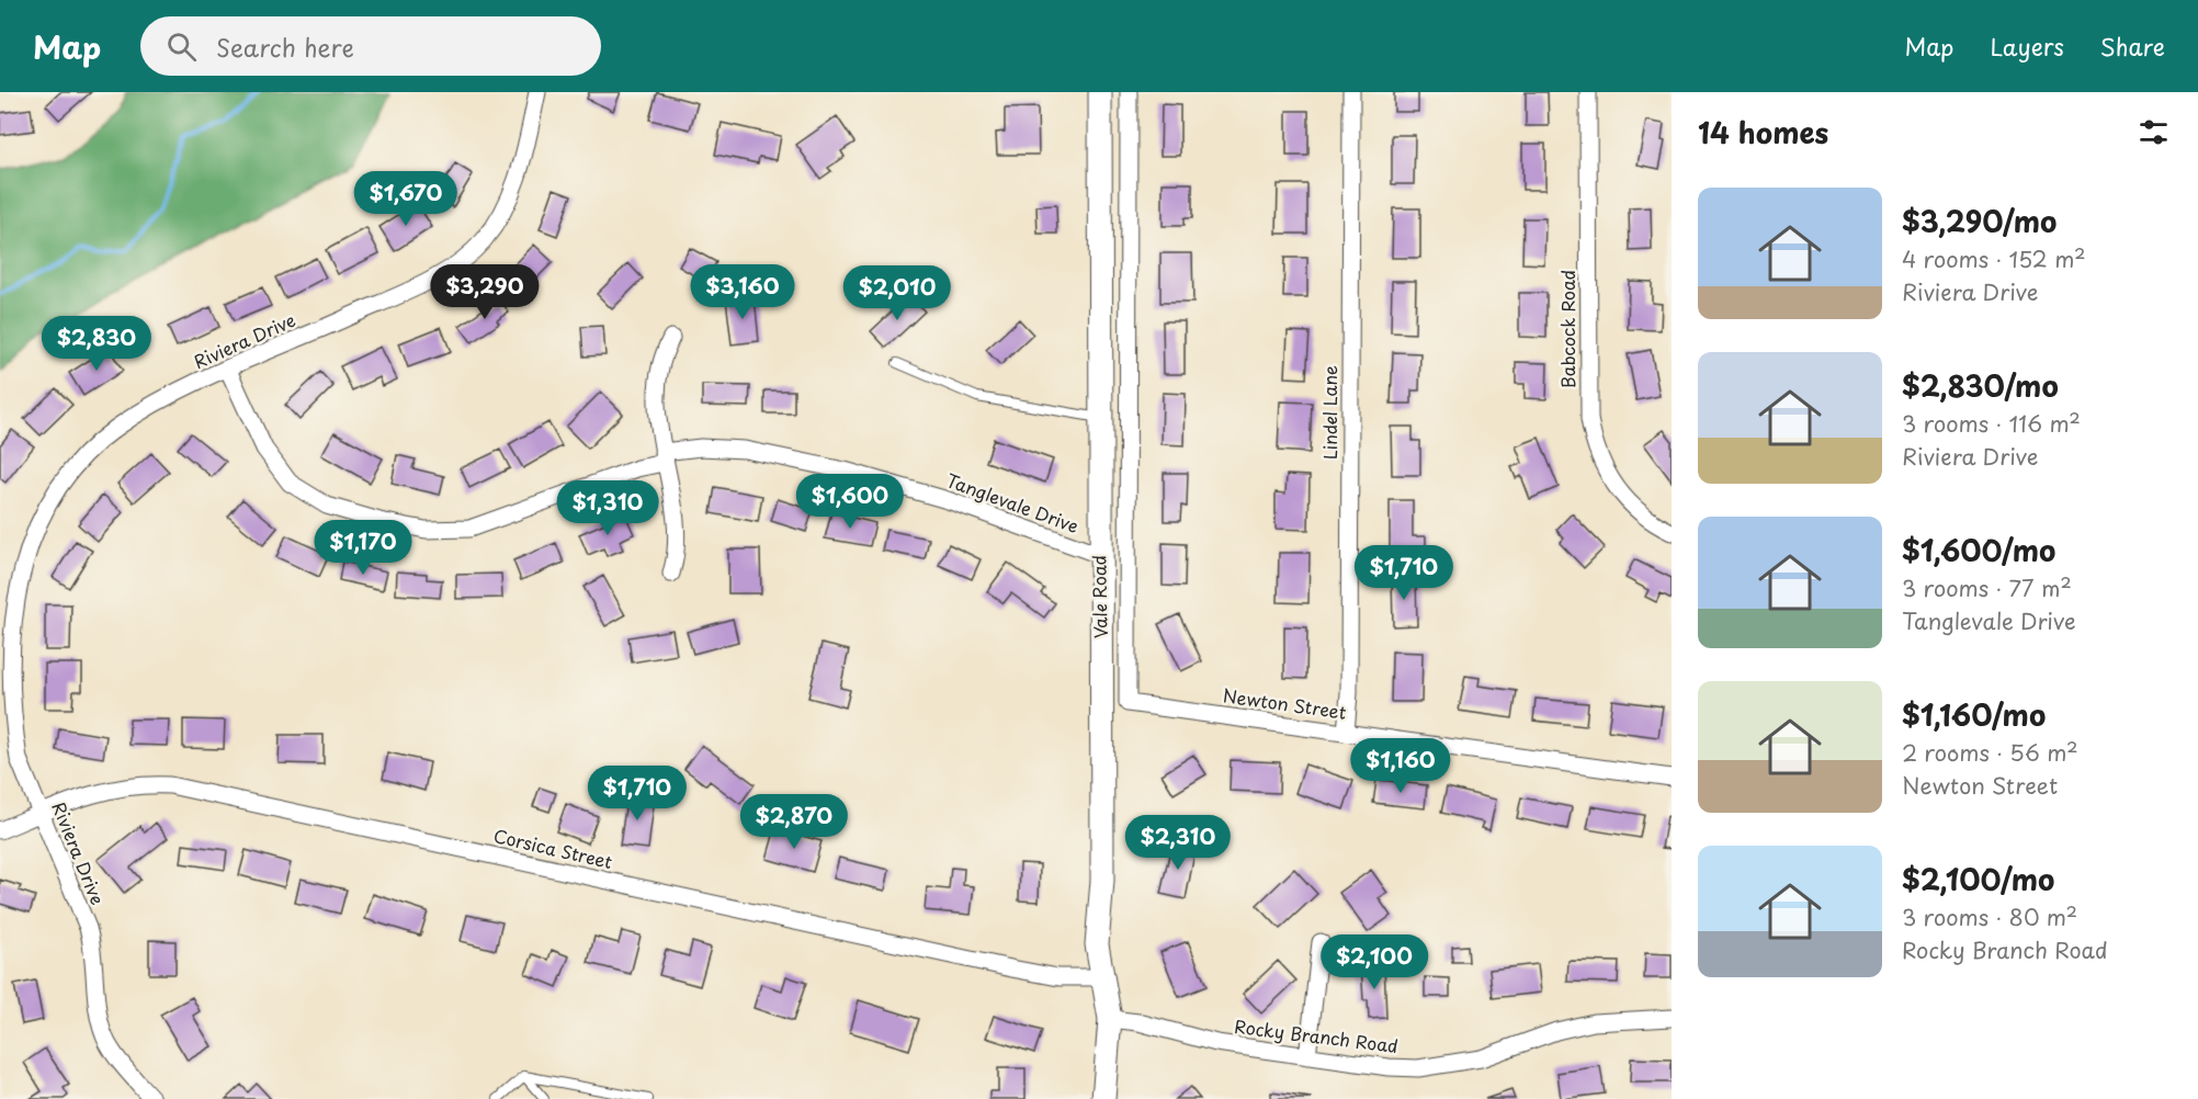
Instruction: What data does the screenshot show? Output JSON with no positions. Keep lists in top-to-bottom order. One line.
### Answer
{"streets":{"main road":["Vale Road"],"street":["Babcock Road","Riviera Drive","Lindel Lane","Tanglevale Drive","Newton Street","Corsica Street","Rocky Branch Road"]},"crossings":[["Riviera Drive","Tanglevale Drive"],["Riviera Drive","Corsica Street"],["Lindel Lane","Newton Street"],["Tanglevale Drive","Vale Road"],["Vale Road","Newton Street"],["Vale Road","Corsica Street"],["Vale Road","Rocky Branch Road"]],"page":{"header":"Map","search":"Search here","nav":["Map","Layers","Share"],"heading":"14 homes","price":["$1,670","$3,290","$3,160","$2,010","$2,830","$1,600","$1,310","$1,170","$1,710","$1,160","$1,710","$2,870","$2,310","$2,100"],"list":[{"name":"$3,290/mo","note":"4 rooms · 152 m² · Riviera Drive"},{"name":"$2,830/mo","note":"3 rooms · 116 m² · Riviera Drive"},{"name":"$1,600/mo","note":"3 rooms · 77 m² · Tanglevale Drive"},{"name":"$1,160/mo","note":"2 rooms · 56 m² · Newton Street"},{"name":"$2,100/mo","note":"3 rooms · 80 m² · Rocky Branch Road"}]}}
